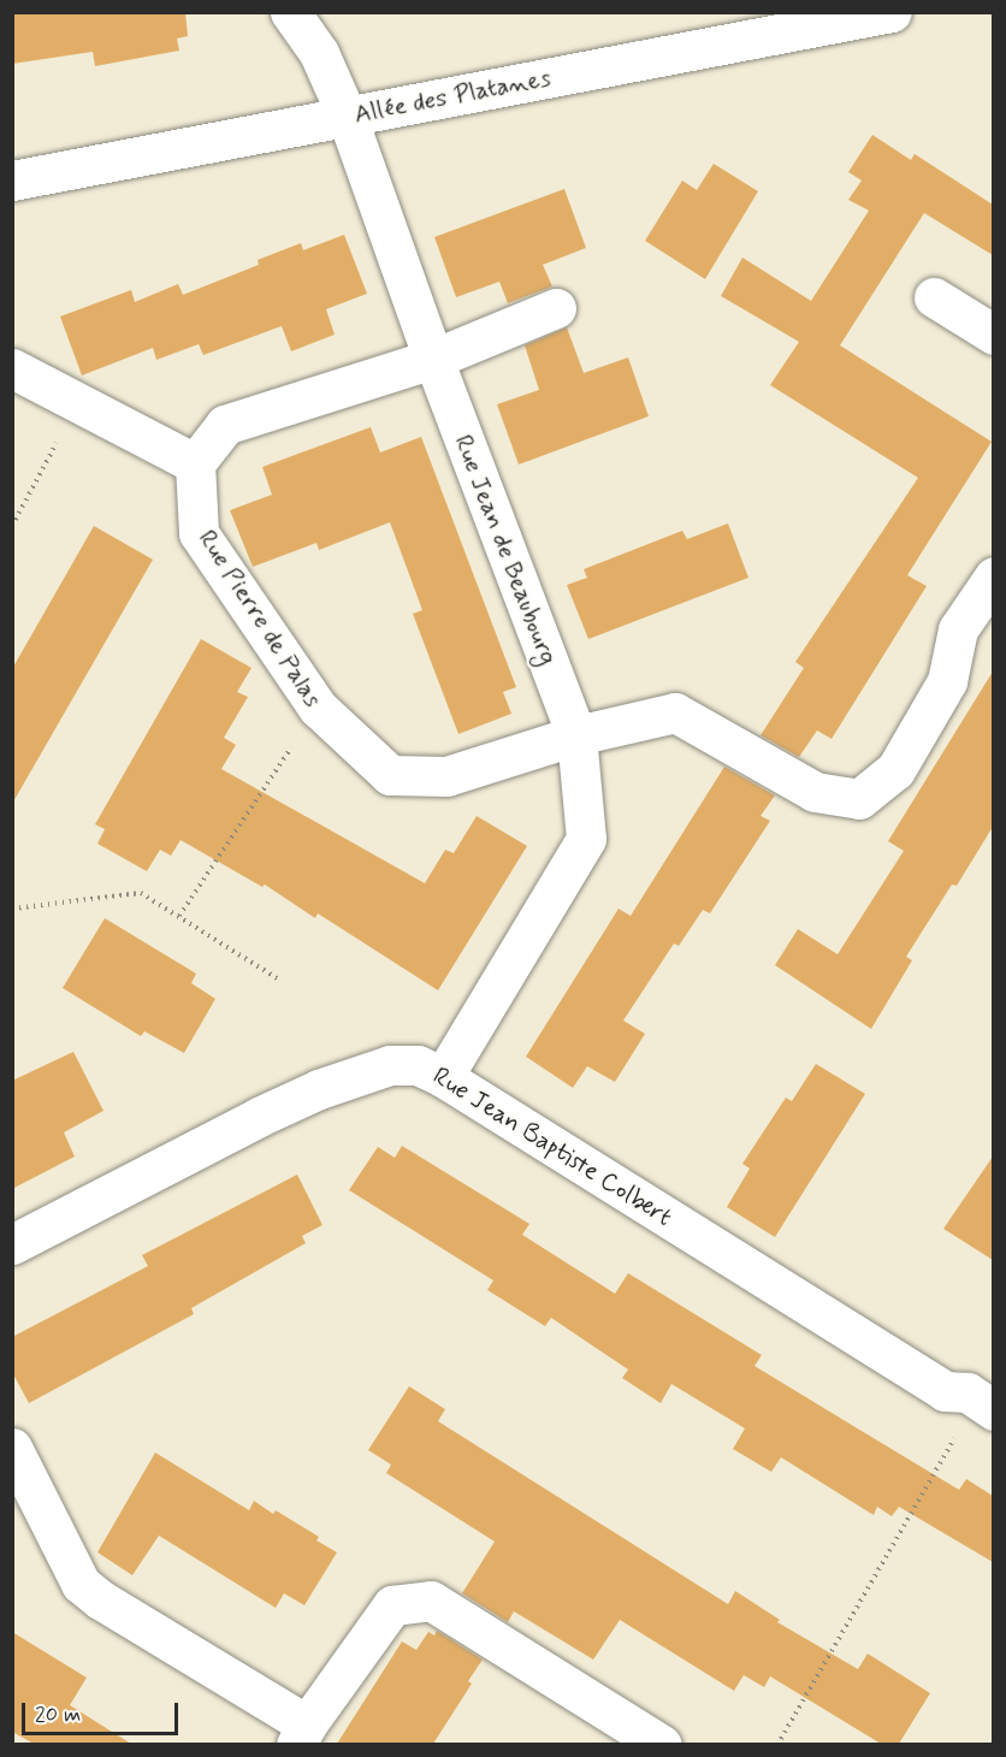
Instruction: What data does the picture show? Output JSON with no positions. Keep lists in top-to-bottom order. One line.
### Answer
{"streets":{"street":["Allée des Platanes","Rue Jean de Beaubourg","Rue Pierre de Palas","Rue Jean Baptiste Colbert"]},"crossings":[["Allée des Platanes","Rue Jean de Beaubourg"],["Rue Jean de Beaubourg","Rue Pierre de Palas"],["Rue Jean de Beaubourg","Rue Jean Baptiste Colbert"]],"scale_bar":"20 m"}
